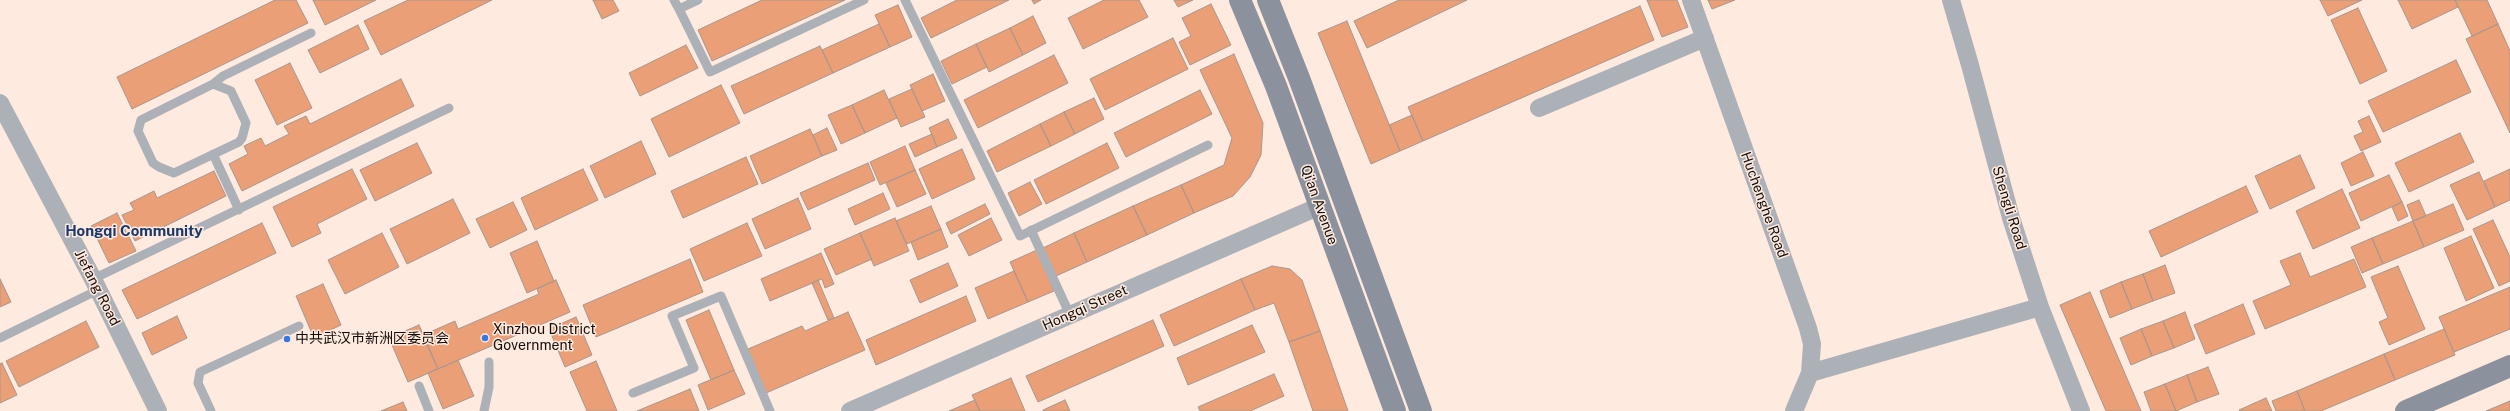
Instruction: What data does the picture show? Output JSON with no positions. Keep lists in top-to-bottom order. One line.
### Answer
{"streets":{"main road":["Qi'an Avenue"],"street":["Huchenghe Road","Shengli Road","Jiefang Road","Hongqi Street"]},"crossings":[["Qi'an Avenue","Hongqi Street"]],"districts":["Hongqi Community"],"places":["Xinzhou District Government","中共武汉市新洲区委员会"]}
